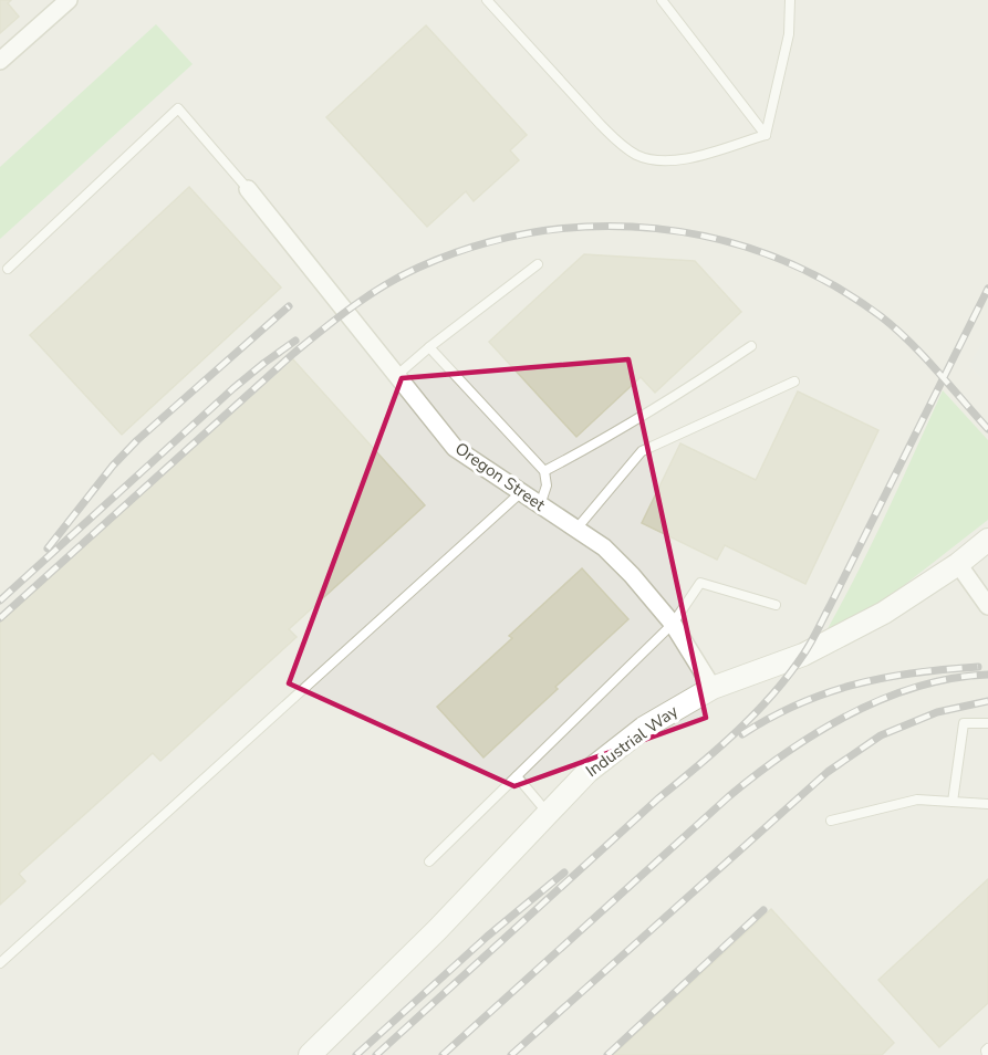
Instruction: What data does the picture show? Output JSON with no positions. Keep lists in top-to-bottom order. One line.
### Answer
{"streets":{"street":["Oregon Street","Industrial Way"]},"crossings":[["Oregon Street","Industrial Way"]]}
